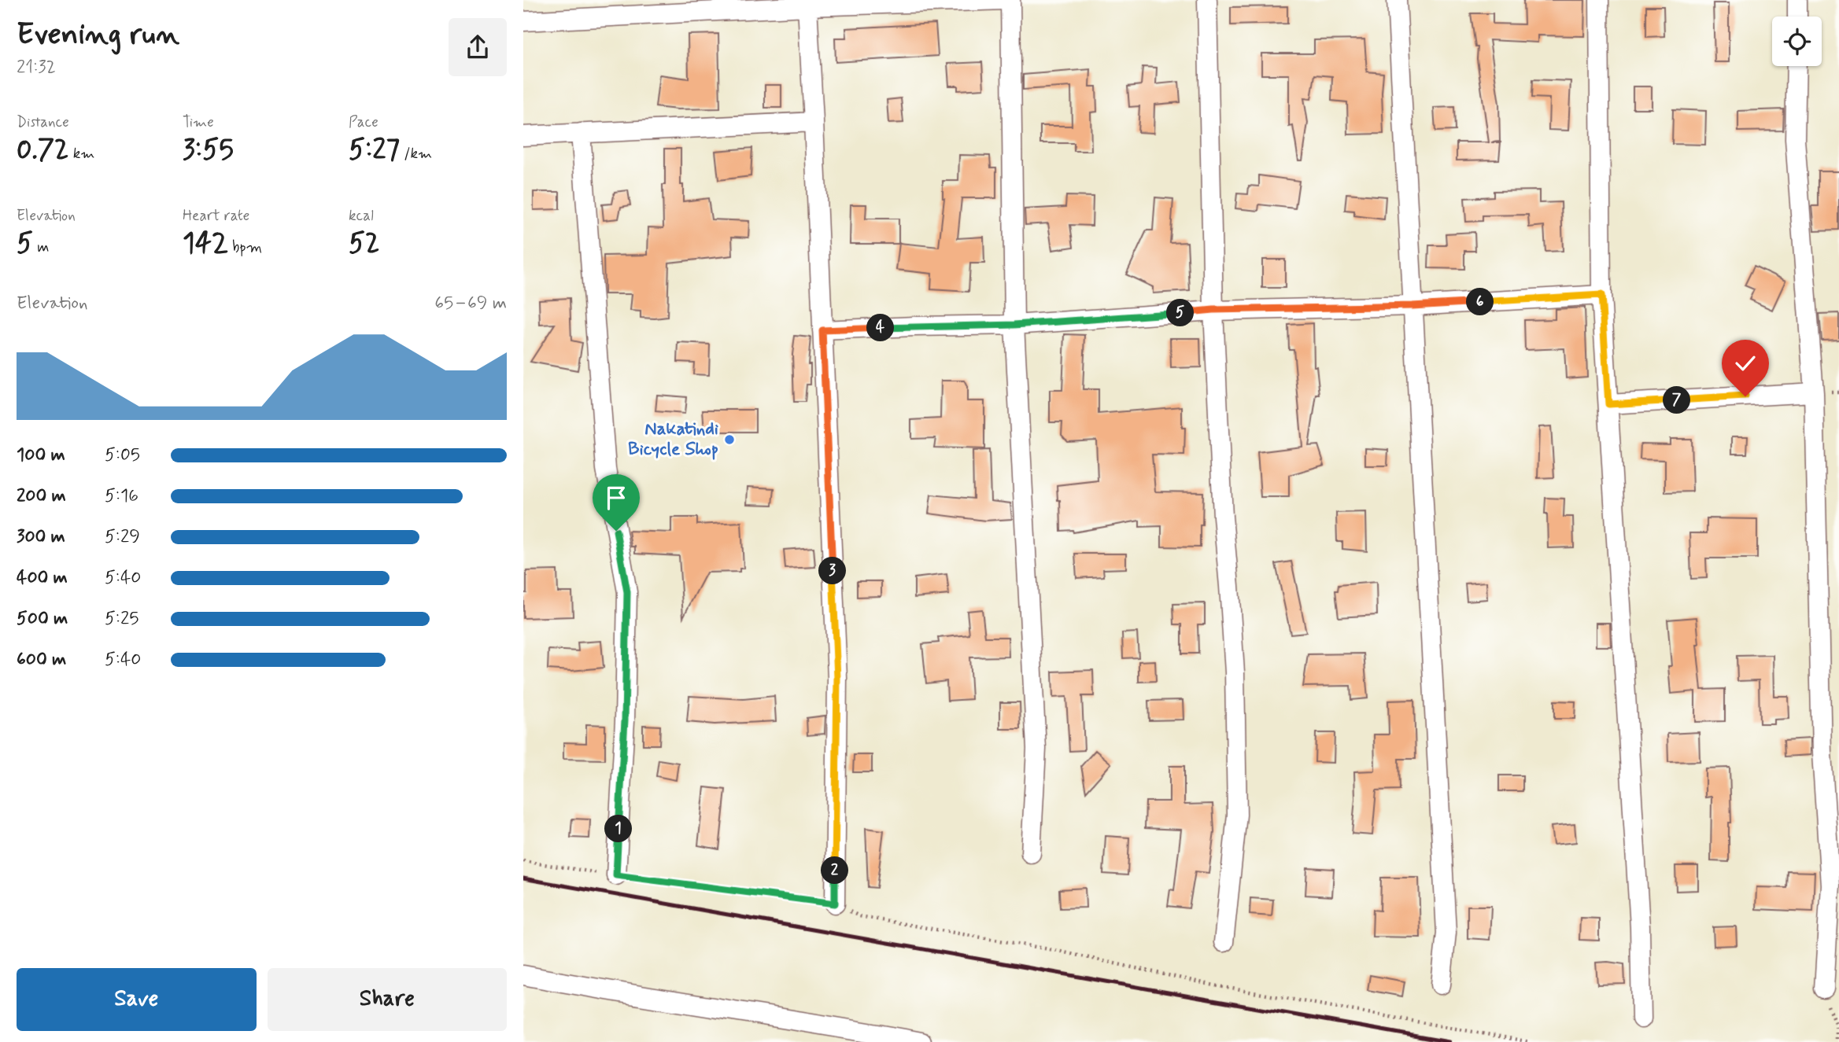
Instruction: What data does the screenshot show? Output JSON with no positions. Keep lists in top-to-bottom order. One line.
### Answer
{"places":["Nakatindi Bicycle Shop"],"page":{"heading":["Evening run","21:32"],"stats":[["Distance","0.72 km"],["Time","3:55"],["Pace","5:27 /km"],["Elevation","5 m"],["Heart rate","142 bpm"],["kcal","52"]],"chart":["Elevation","65–69 m"],"pins":["6","5","4","7","3","1","2"],"list":[{"name":"100 m","note":"5:05"},{"name":"200 m","note":"5:16"},{"name":"300 m","note":"5:29"},{"name":"400 m","note":"5:40"},{"name":"500 m","note":"5:25"},{"name":"600 m","note":"5:40"}],"buttons":["Save","Share"]}}
